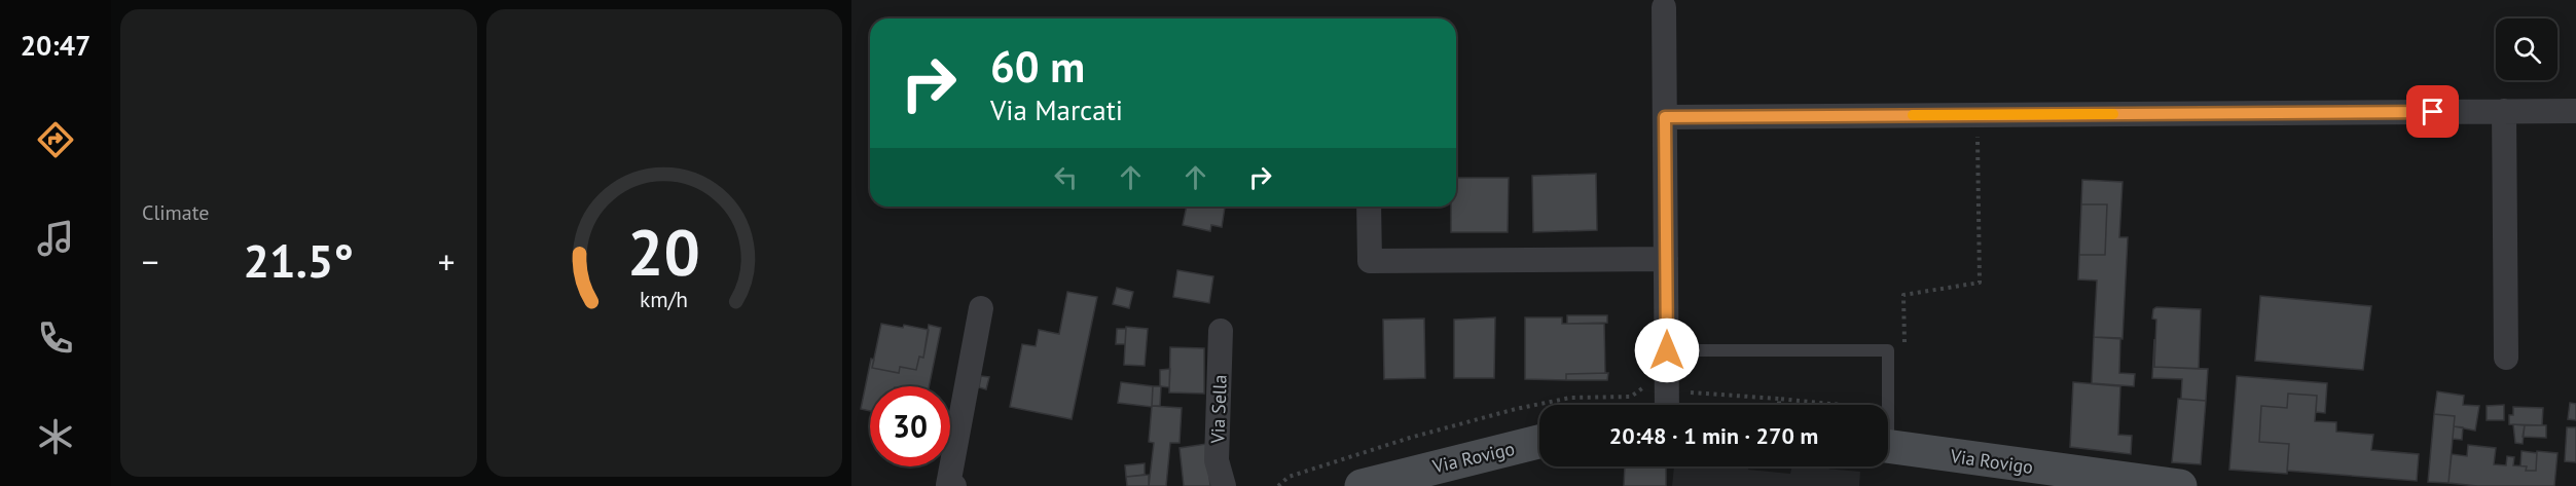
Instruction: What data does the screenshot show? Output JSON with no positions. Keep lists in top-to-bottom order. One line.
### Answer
{"streets":{"main road":["Via Rovigo"],"street":["Via Sella"]},"page":{"tabs":"20:47","tile":"Climate","turn":["60 m","Via Marcati"],"heat":["−","21.5°","+"],"limit":"30","trip":"20:48 · 1 min · 270 m","gauge":["20","km/h"]}}
